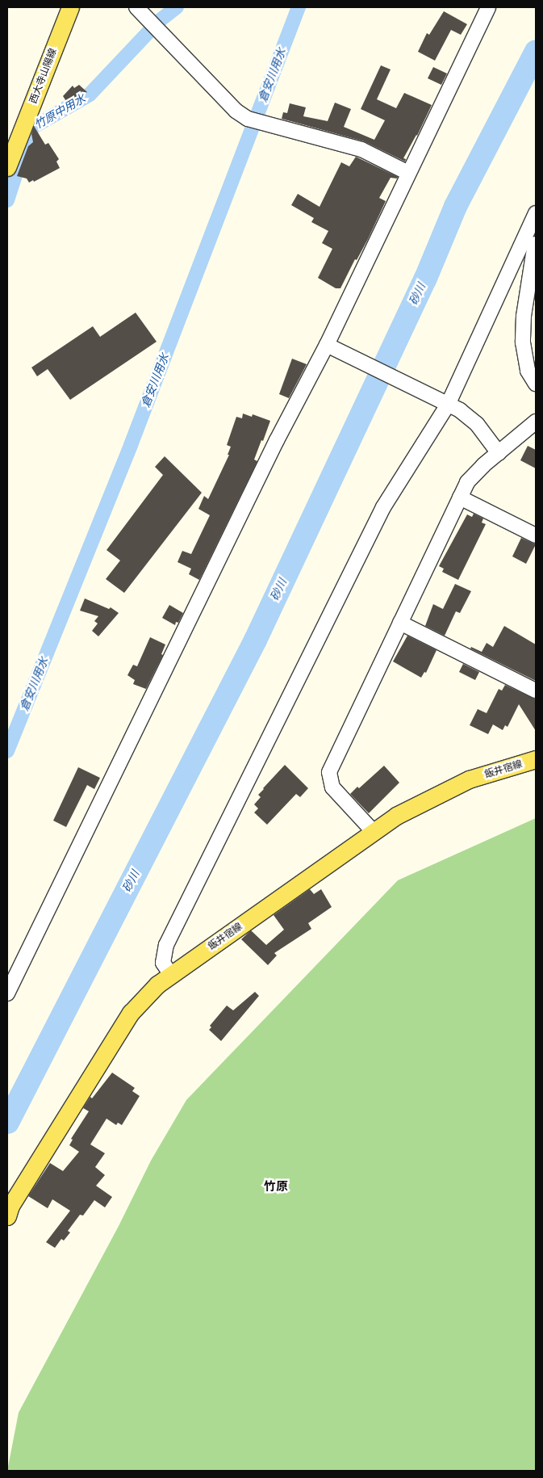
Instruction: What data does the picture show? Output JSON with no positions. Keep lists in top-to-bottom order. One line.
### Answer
{"streets":{"main road":["西大寺山陽線","飯井宿線"]},"districts":["竹原"],"water":["倉安川用水","竹原中用水","砂川"]}
